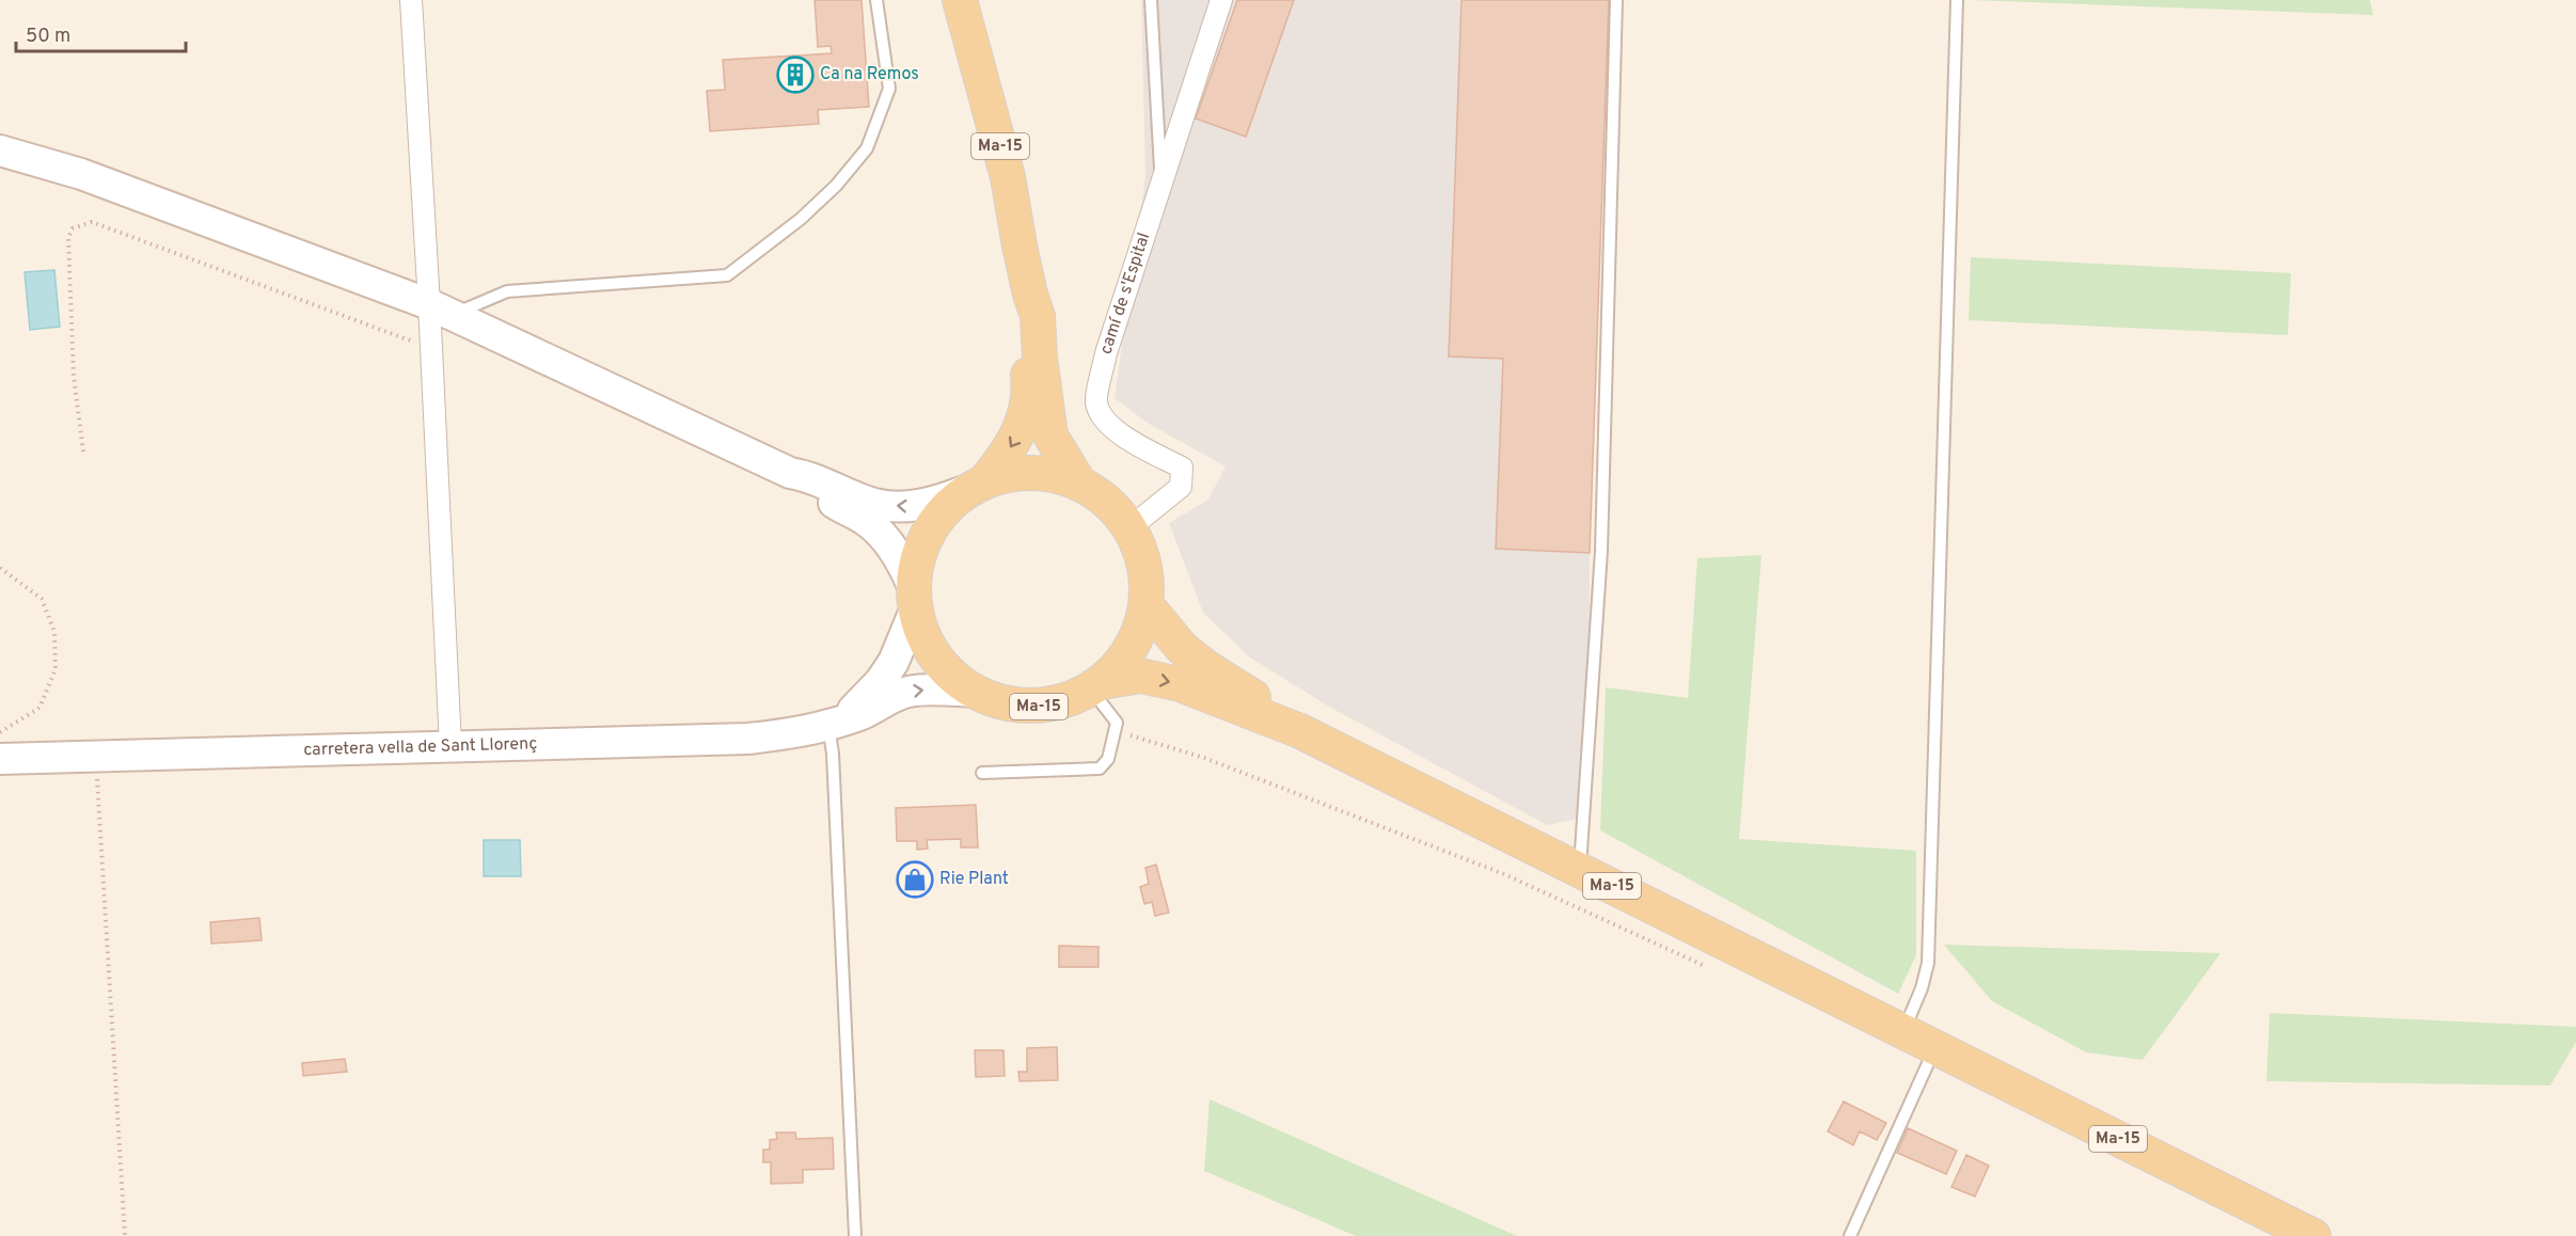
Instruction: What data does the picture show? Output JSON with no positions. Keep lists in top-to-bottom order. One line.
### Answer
{"streets":{"main road":["Ma-15","carretera vella de Sant Llorenç"],"street":["camí de s'Espital"]},"crossings":[["Ma-15","camí de s'Espital"],["Ma-15","carretera vella de Sant Llorenç"]],"places":{"building":["Ca na Remos"],"shop":["Rie Plant"]},"scale_bar":"50 m"}
